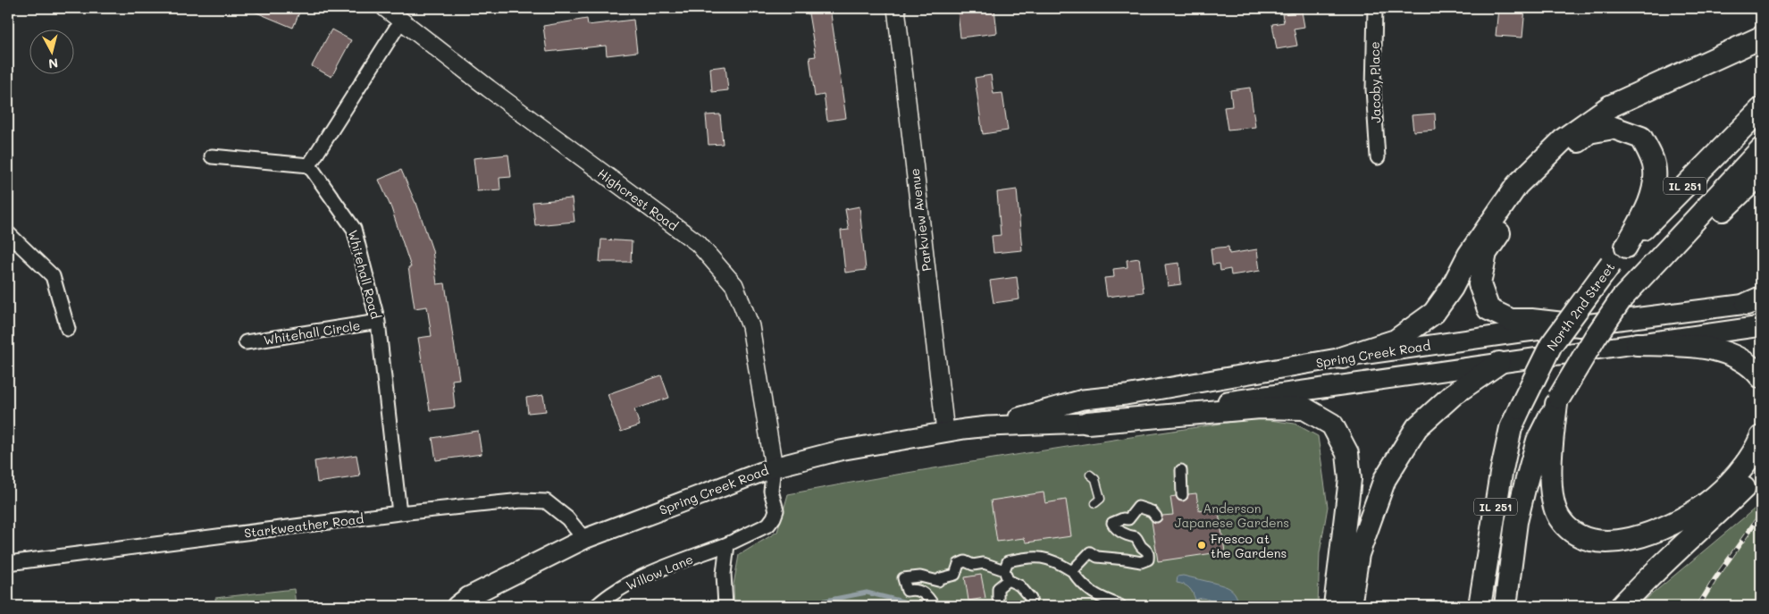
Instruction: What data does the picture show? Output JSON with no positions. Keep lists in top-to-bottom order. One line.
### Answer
{"streets":{"main road":["IL 251","North 2nd Street","Spring Creek Road"],"street":["Jacoby Place","Highcrest Road","Parkview Avenue","Whitehall Road","Whitehall Circle","Starkweather Road","Willow Lane"]},"crossings":[["Highcrest Road","Spring Creek Road"],["Highcrest Road","Willow Lane"],["Parkview Avenue","Spring Creek Road"],["Whitehall Road","Whitehall Circle"],["Whitehall Road","Starkweather Road"],["Spring Creek Road","Starkweather Road"],["Spring Creek Road","Willow Lane"]],"parks":["Anderson Japanese Gardens"],"places":["Fresco at the Gardens"],"north":"bottom"}
